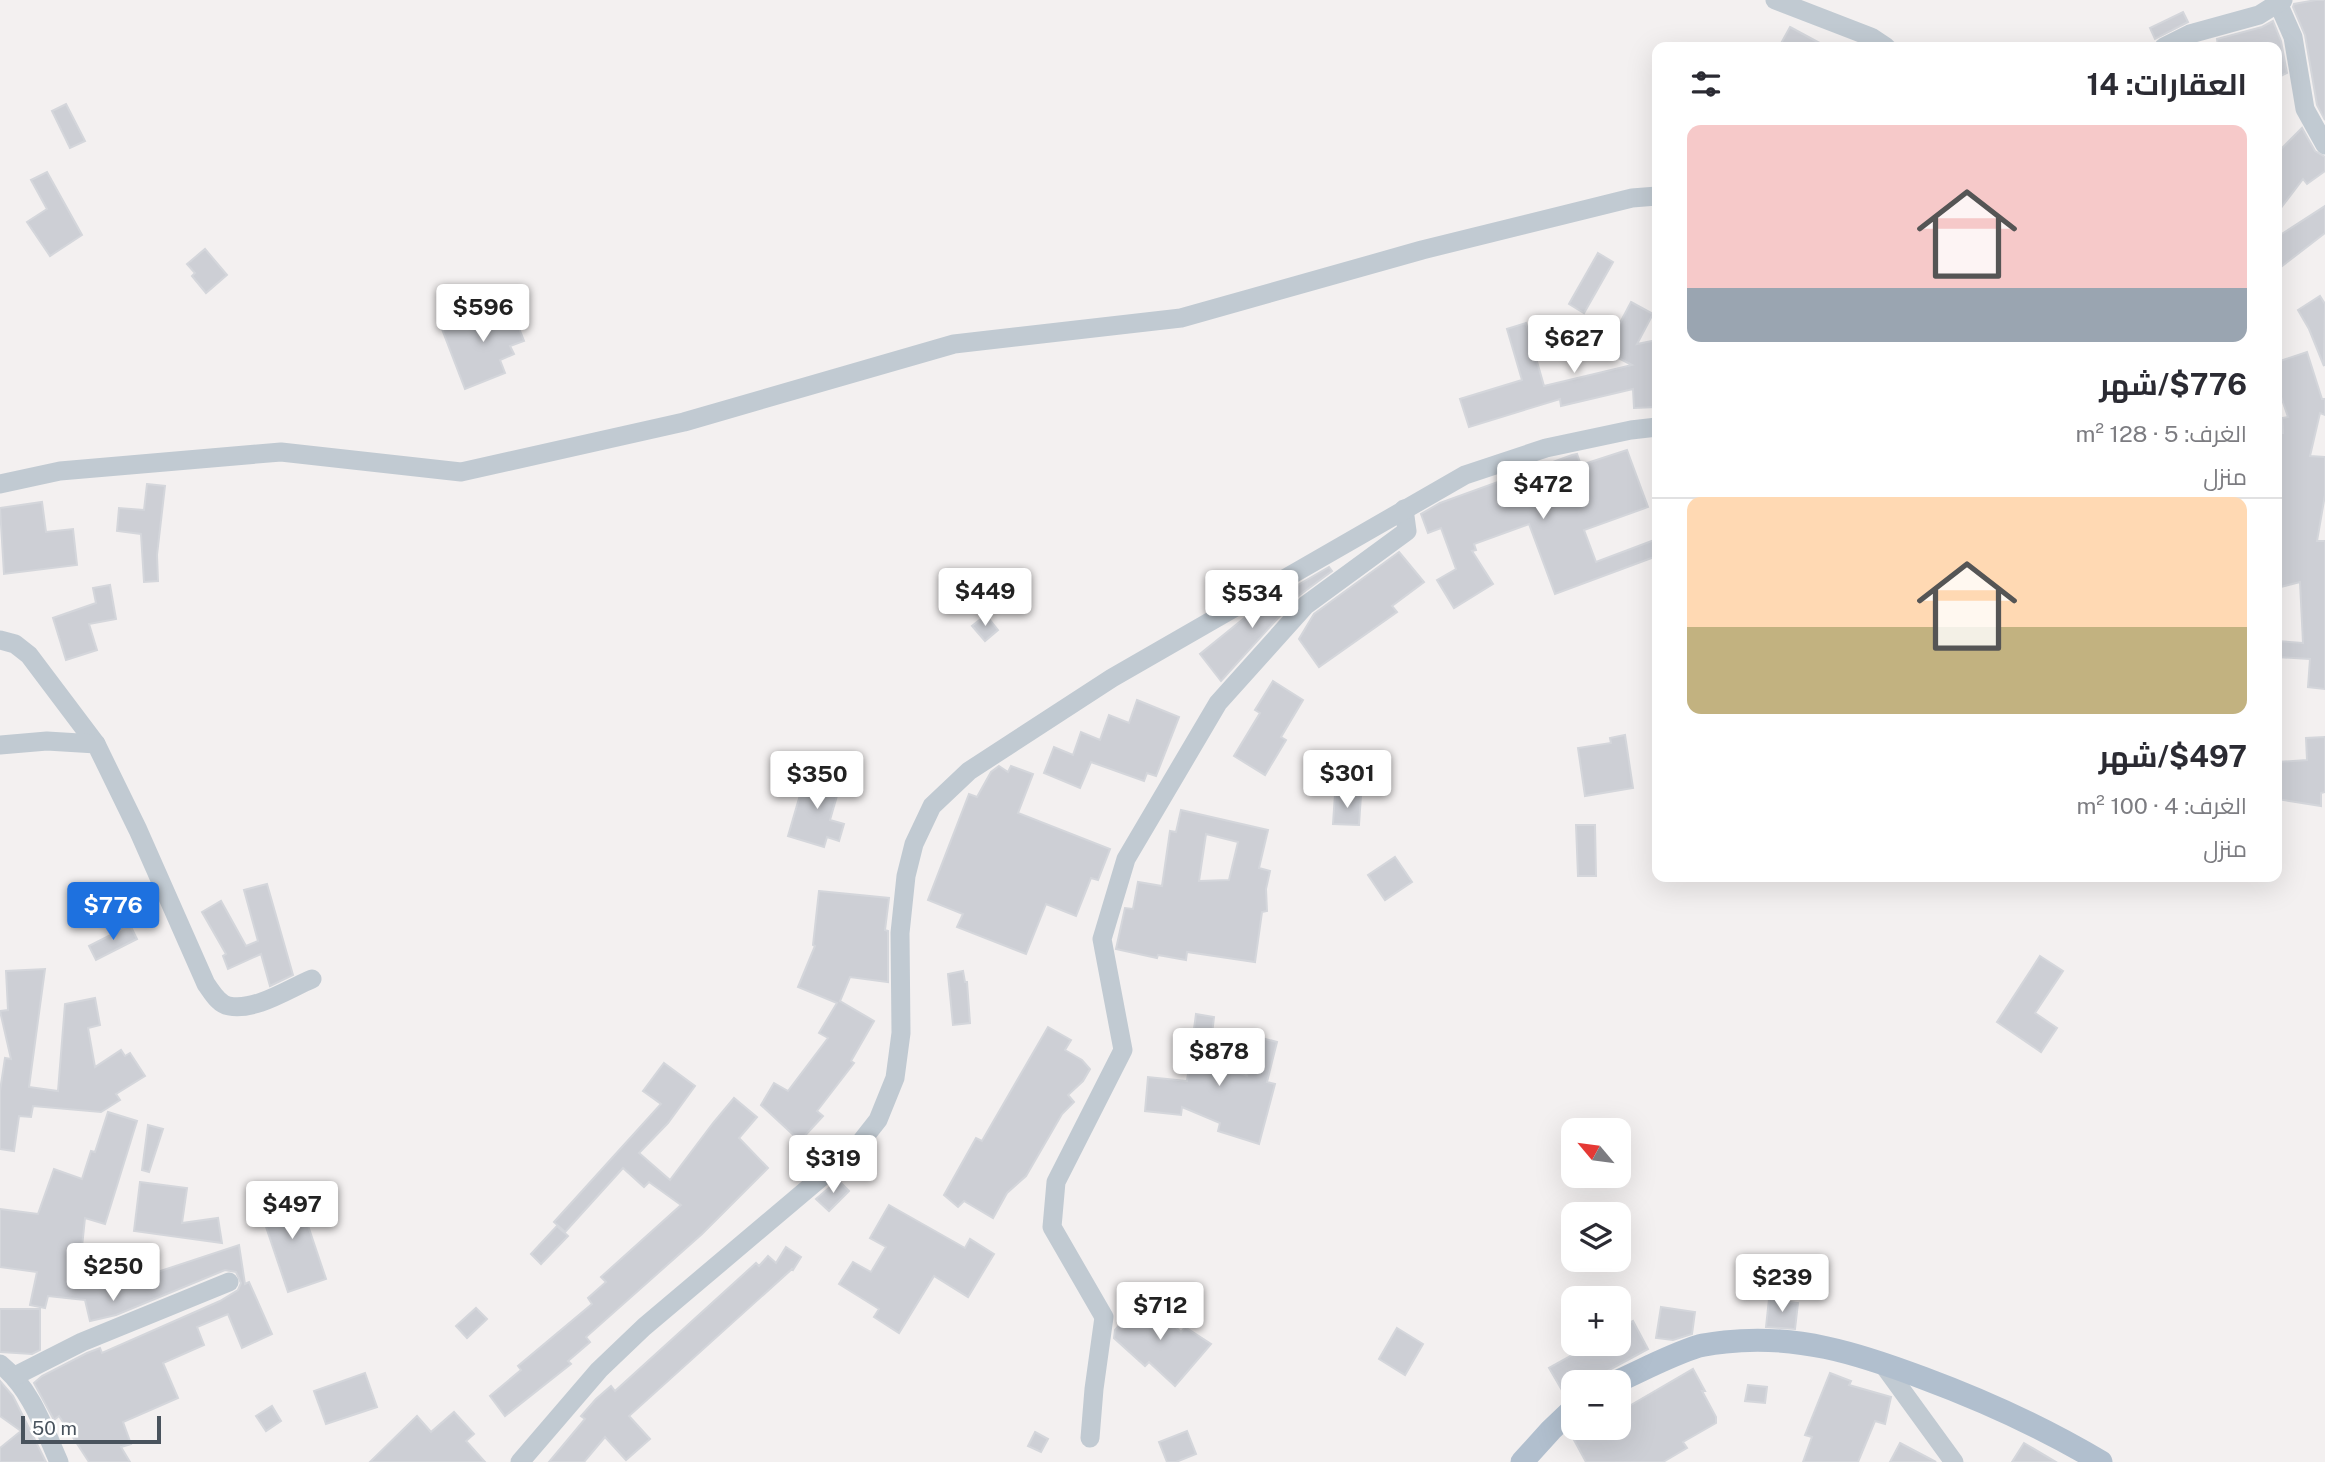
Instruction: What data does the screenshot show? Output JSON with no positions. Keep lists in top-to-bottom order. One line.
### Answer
{"scale_bar":"50 m","north":"top left","page":{"heading":"العقارات: 14","list":[{"name":"$776/شهر","note":"الغرف: 5 · 128 m² · منزل"},{"name":"$497/شهر","note":"الغرف: 4 · 100 m² · منزل"}],"price":["$596","$627","$472","$449","$534","$301","$350","$776","$878","$319","$497","$250","$239","$712"],"map_buttons":["+","−"],"scale":"50 m"}}
